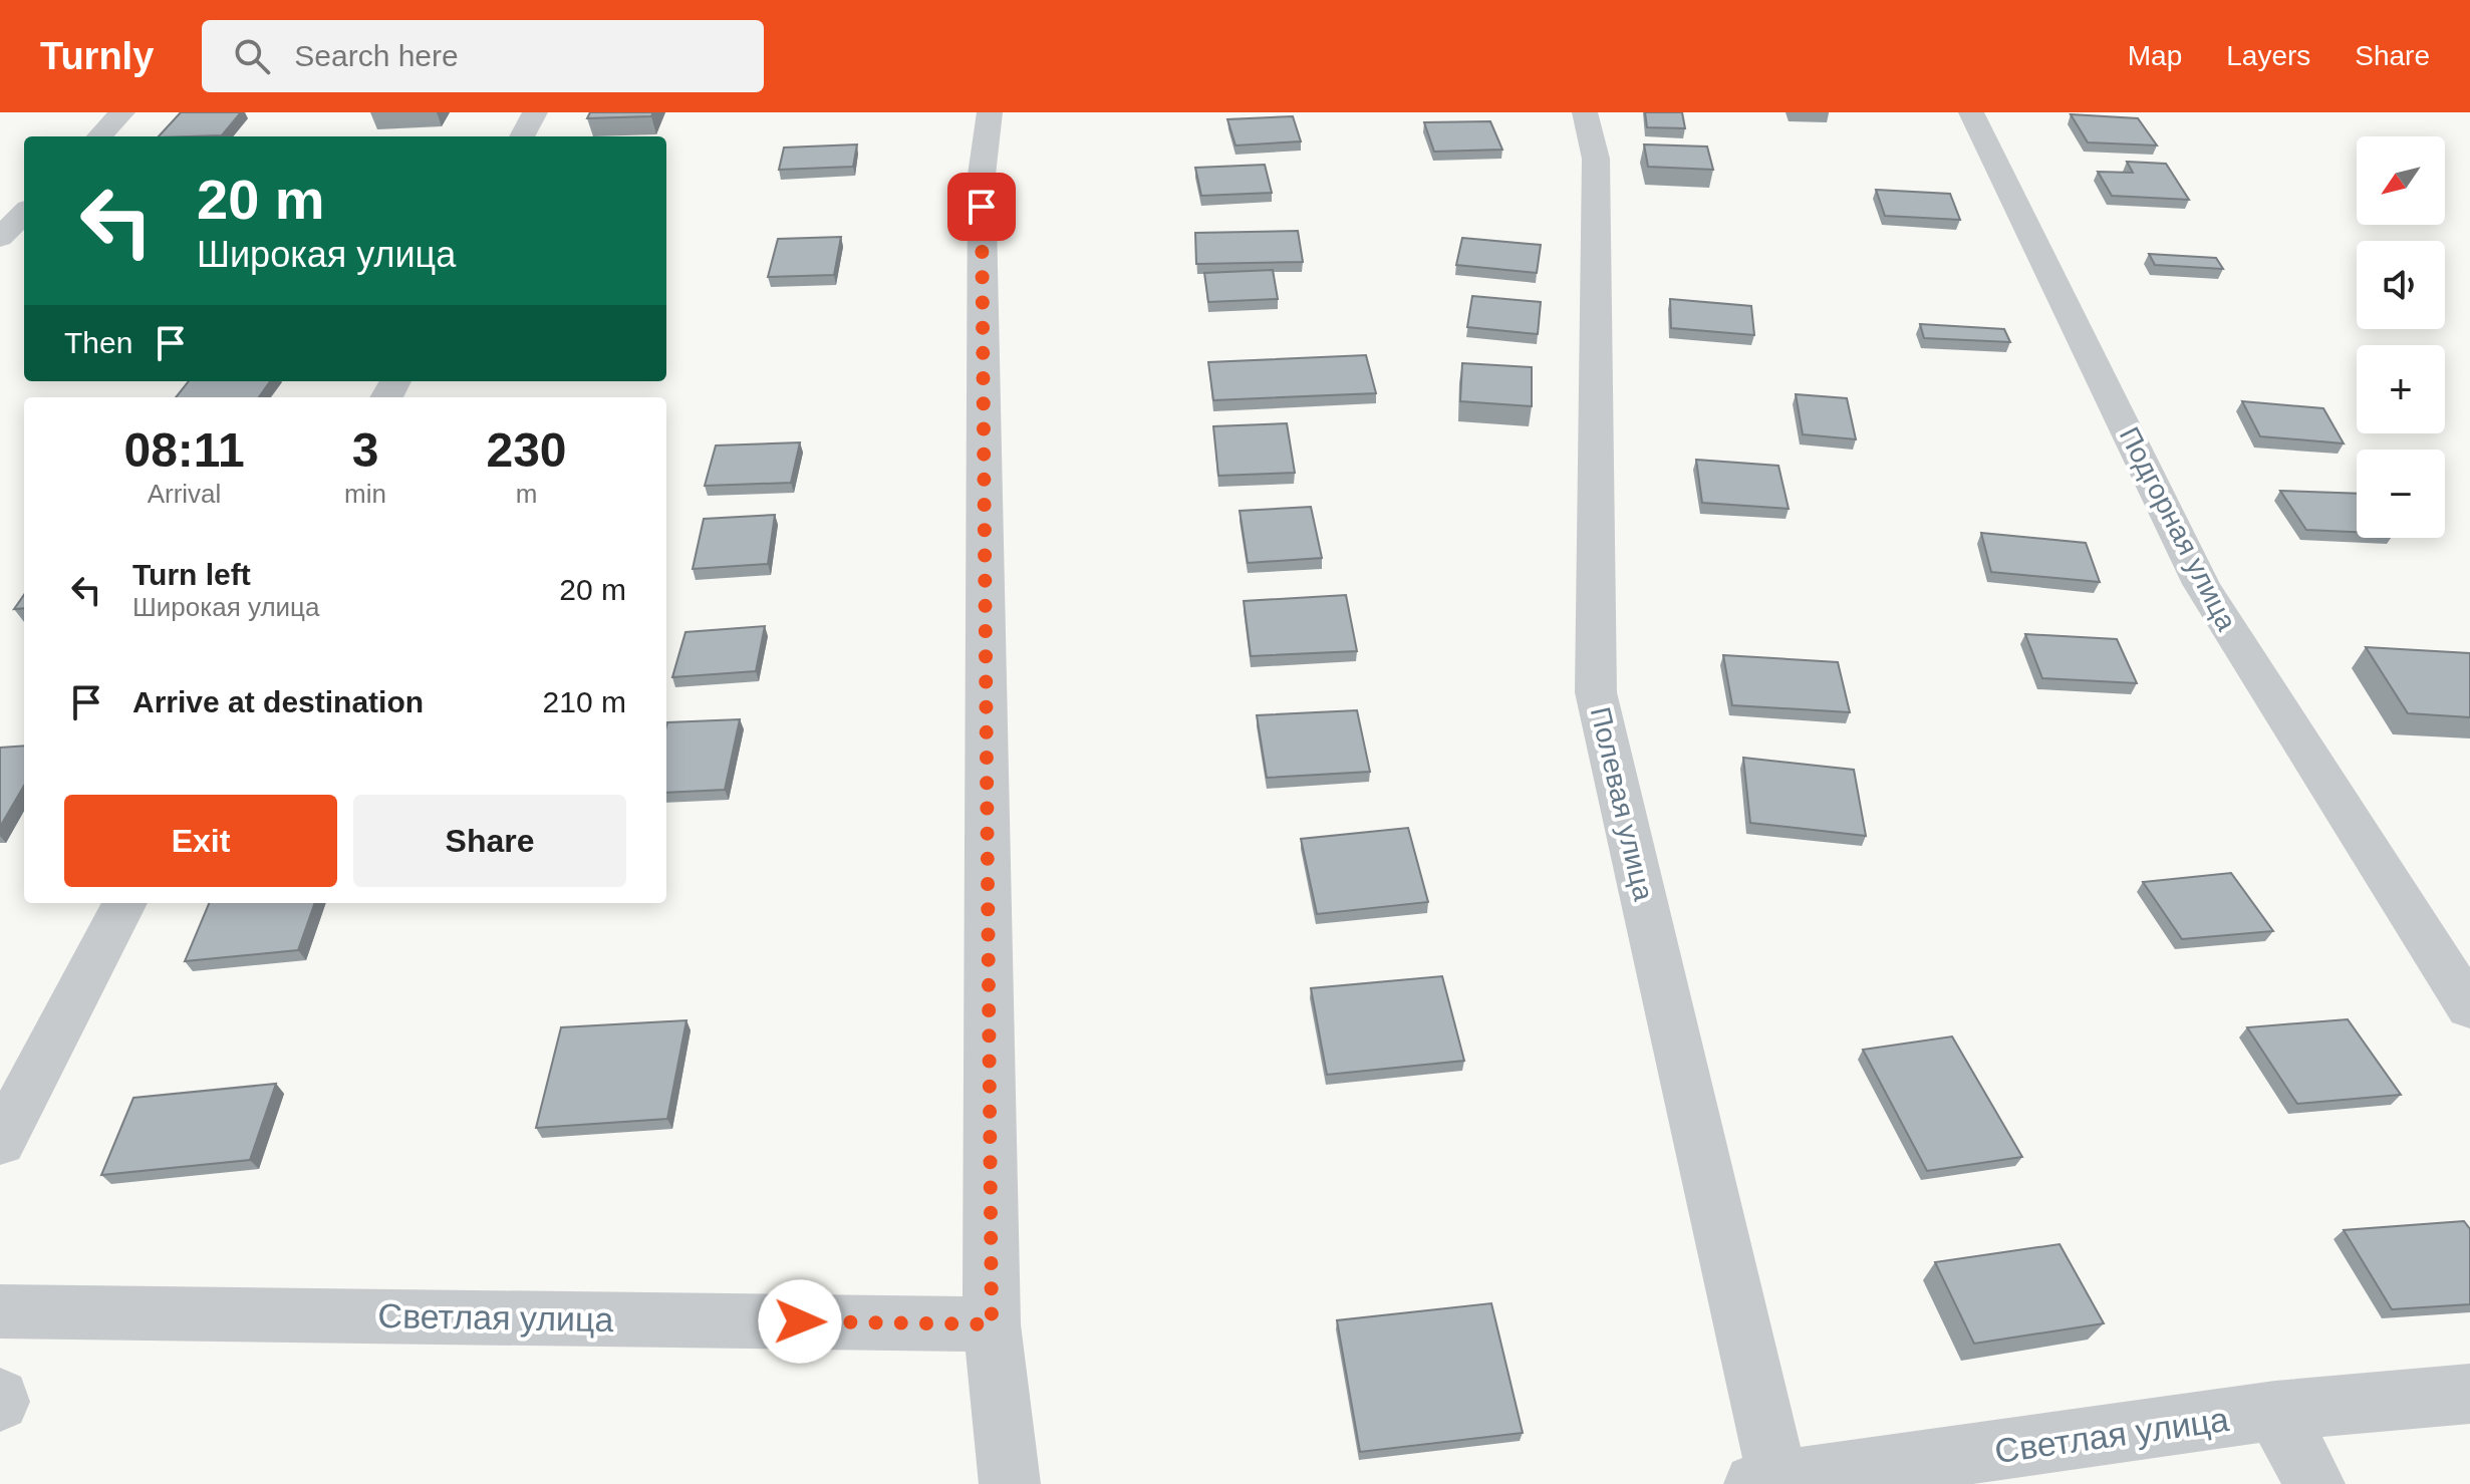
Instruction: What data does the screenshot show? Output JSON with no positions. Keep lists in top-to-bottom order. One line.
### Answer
{"streets":{"street":["Подгорная улица","Полевая улица","Светлая улица"]},"crossings":[["Полевая улица","Светлая улица"]],"north":"bottom left","page":{"header":"Turnly","search":"Search here","nav":["Map","Layers","Share"],"map_buttons":["+","−"],"turn":["20 m","Широкая улица"],"then":"Then","eta":["08:11","Arrival","3","min","230","m"],"list":[{"name":"Turn left","note":"Широкая улица","value":"20 m"},{"name":"Arrive at destination","value":"210 m"}],"buttons":["Exit","Share"]}}
